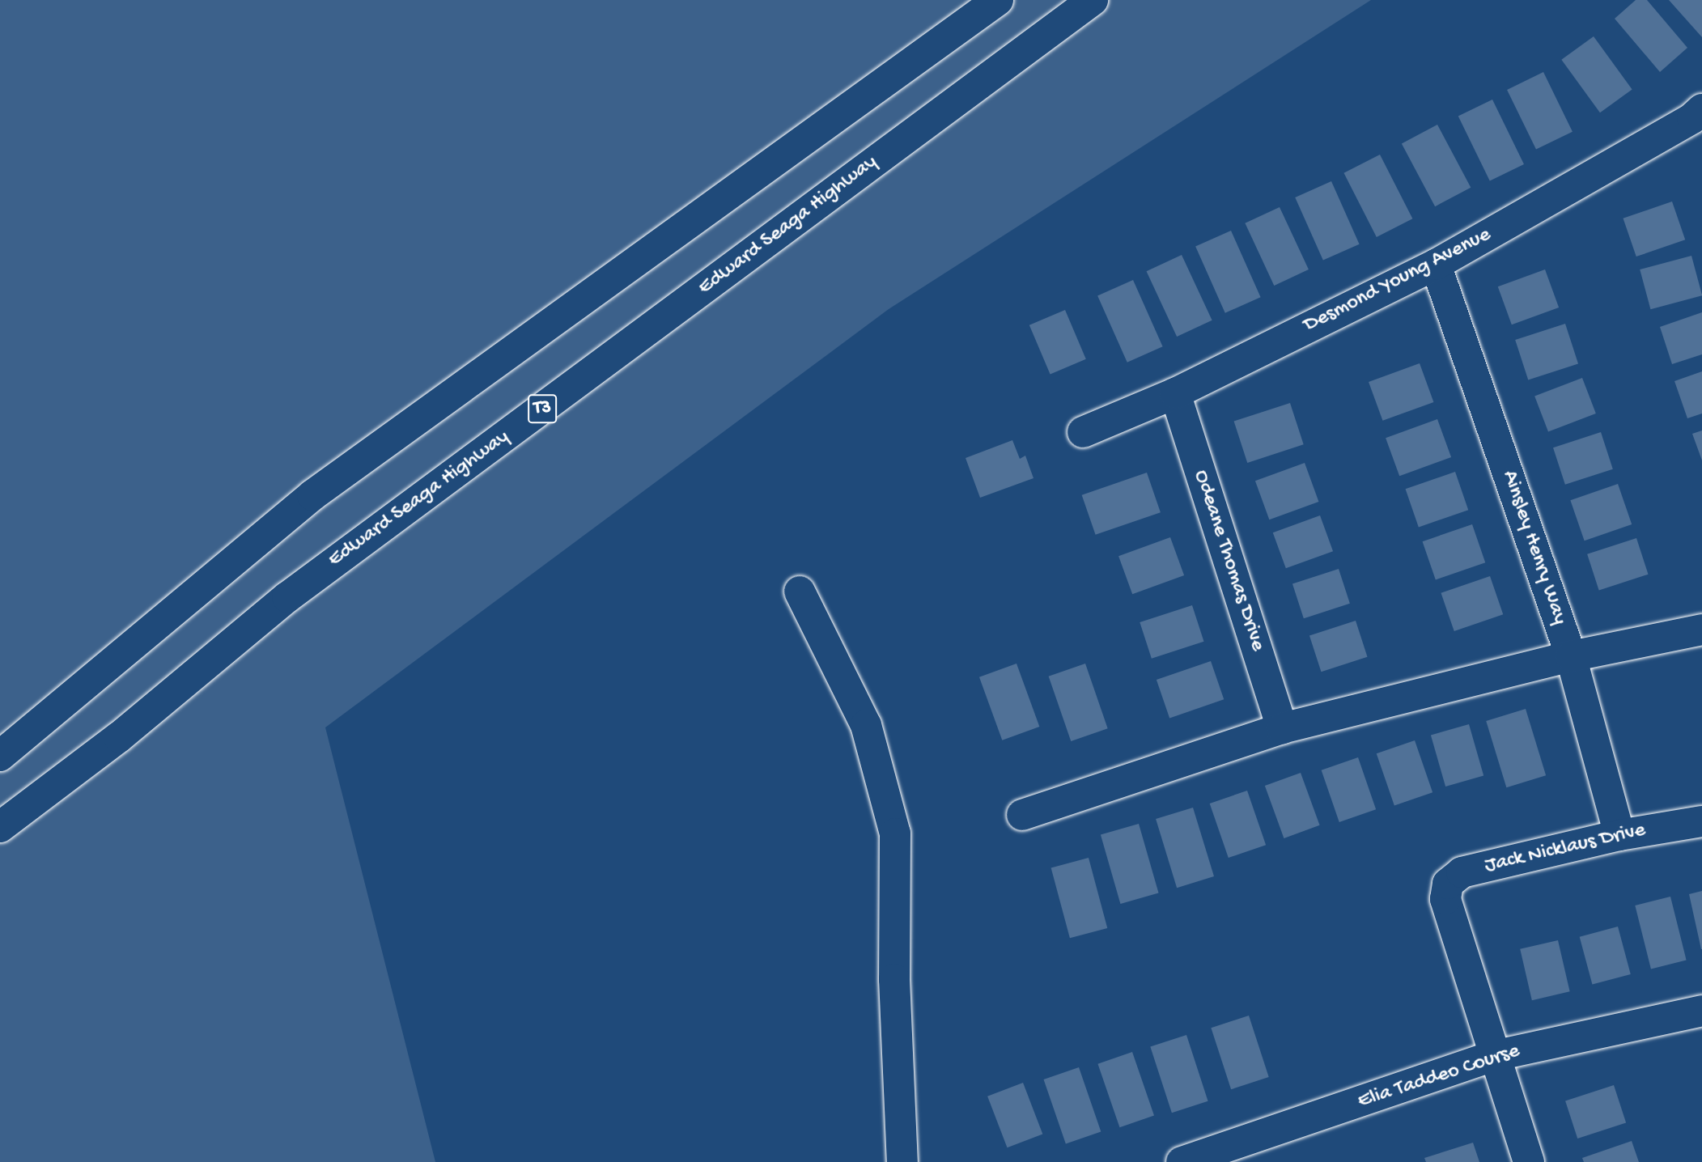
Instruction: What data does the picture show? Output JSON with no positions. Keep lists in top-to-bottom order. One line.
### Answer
{"streets":{"main road":["Edward Seaga Highway","Desmond Young Avenue","T3","Ainsley Henry Way","Odeane Thomas Drive","Jack Nicklaus Drive","Elia Taddeo Course"]},"crossings":[["Desmond Young Avenue","Ainsley Henry Way"],["Desmond Young Avenue","Odeane Thomas Drive"],["Ainsley Henry Way","Jack Nicklaus Drive"],["Jack Nicklaus Drive","Elia Taddeo Course"]]}
